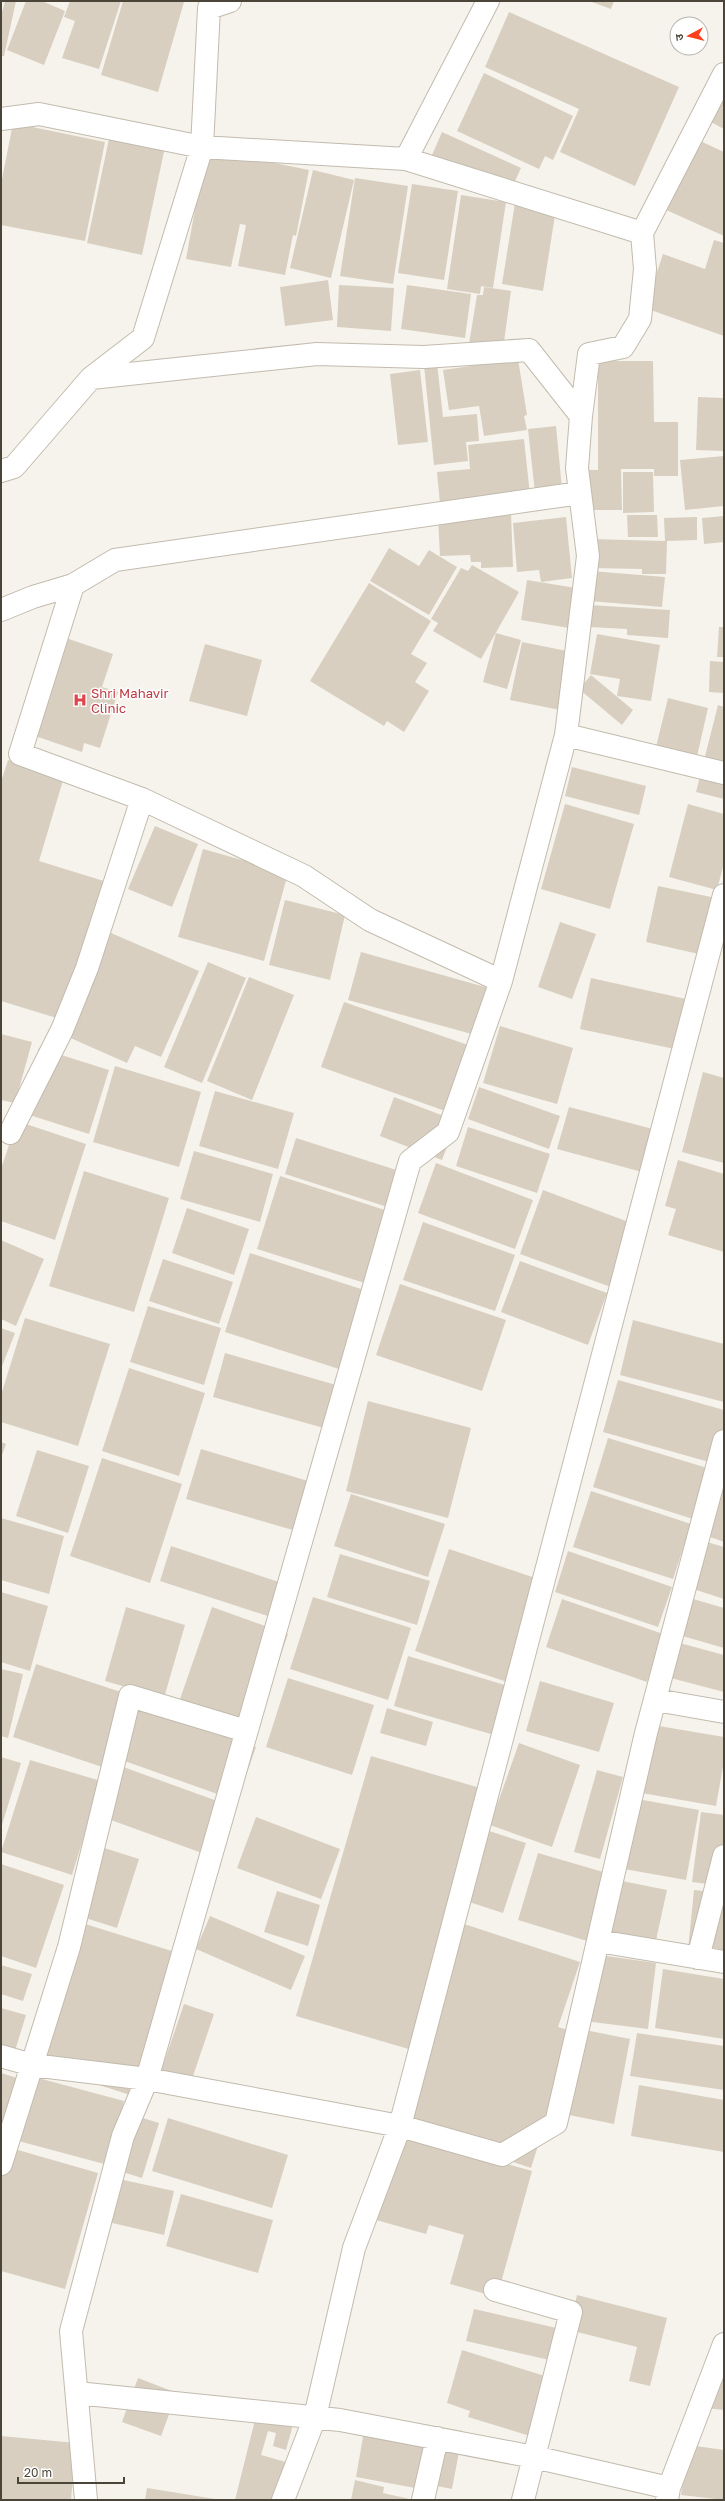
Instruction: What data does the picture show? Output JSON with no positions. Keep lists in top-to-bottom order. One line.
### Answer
{"places":{"hospital":["Shri Mahavir Clinic"]},"scale_bar":"20 m","north":"left"}
